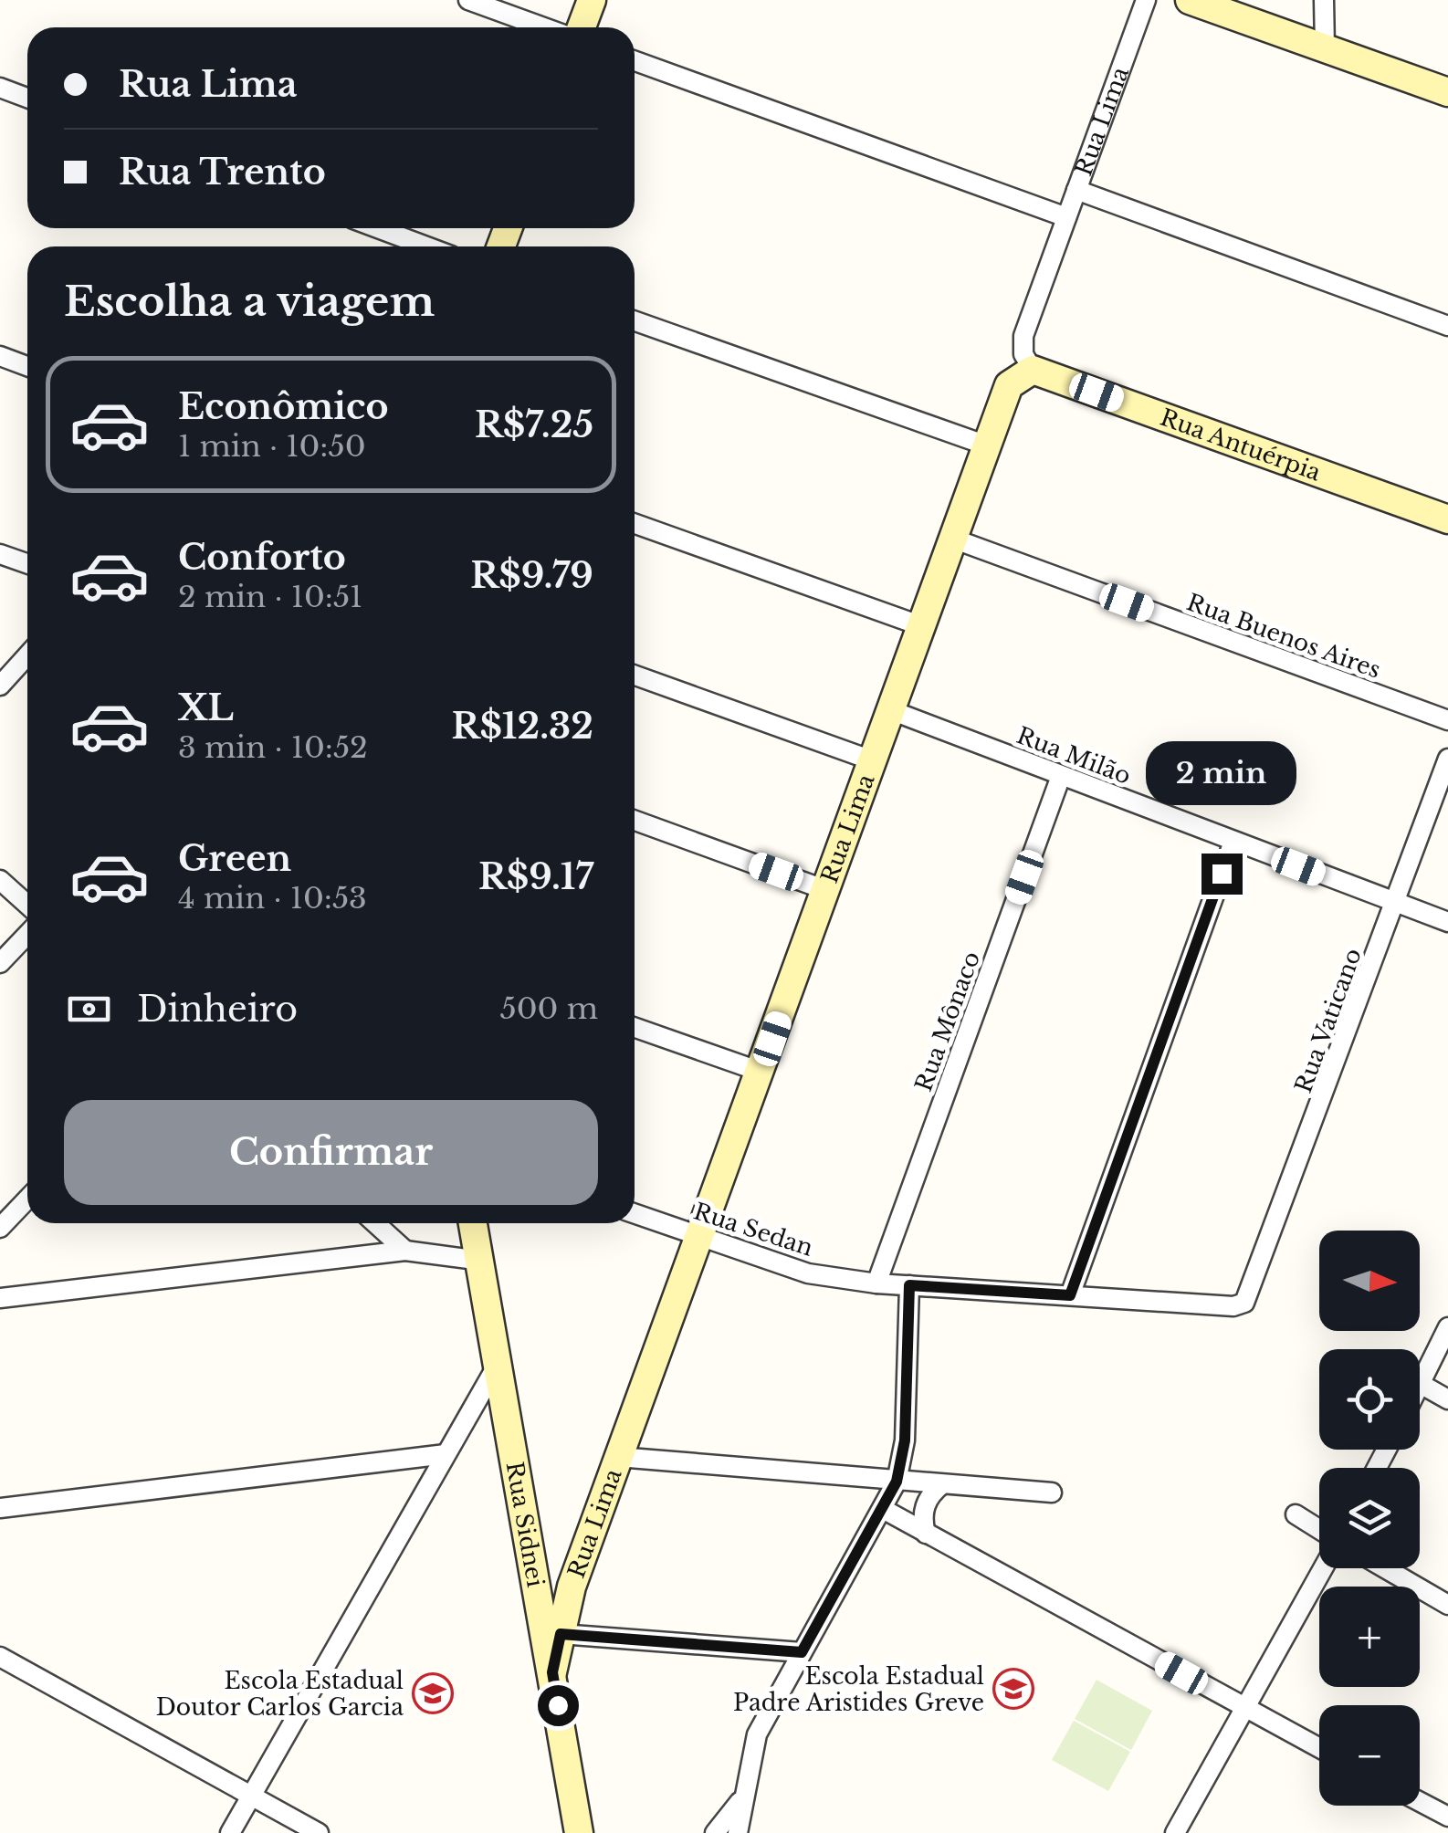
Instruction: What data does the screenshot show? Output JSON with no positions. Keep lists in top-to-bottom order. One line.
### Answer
{"streets":{"main road":["Rua Lima","Rua Antuérpia","Rua Sidnei"],"street":["Rua Buenos Aires","Rua Milão","Rua Vaticano","Rua Mônaco","Rua Sedan"]},"crossings":[["Rua Lima","Rua Antuérpia"],["Rua Lima","Rua Buenos Aires"],["Rua Lima","Rua Milão"],["Rua Lima","Rua Sedan"],["Rua Lima","Rua Sidnei"],["Rua Milão","Rua Vaticano"],["Rua Milão","Rua Mônaco"],["Rua Vaticano","Rua Sedan"],["Rua Mônaco","Rua Sedan"]],"places":{"school or university":["Escola Estadual Padre Aristides Greve","Escola Estadual Doutor Carlos Garcia"]},"north":"right","page":{"banner":["Rua Lima","Rua Trento"],"heading":"Escolha a viagem","list":[{"name":"Econômico","note":"1 min · 10:50","value":"R$7.25"},{"name":"Conforto","note":"2 min · 10:51","value":"R$9.79"},{"name":"XL","note":"3 min · 10:52","value":"R$12.32"},{"name":"Green","note":"4 min · 10:53","value":"R$9.17"}],"bubble":"2 min","pay":["Dinheiro","500 m"],"buttons":"Confirmar","map_buttons":["+","−"]}}
